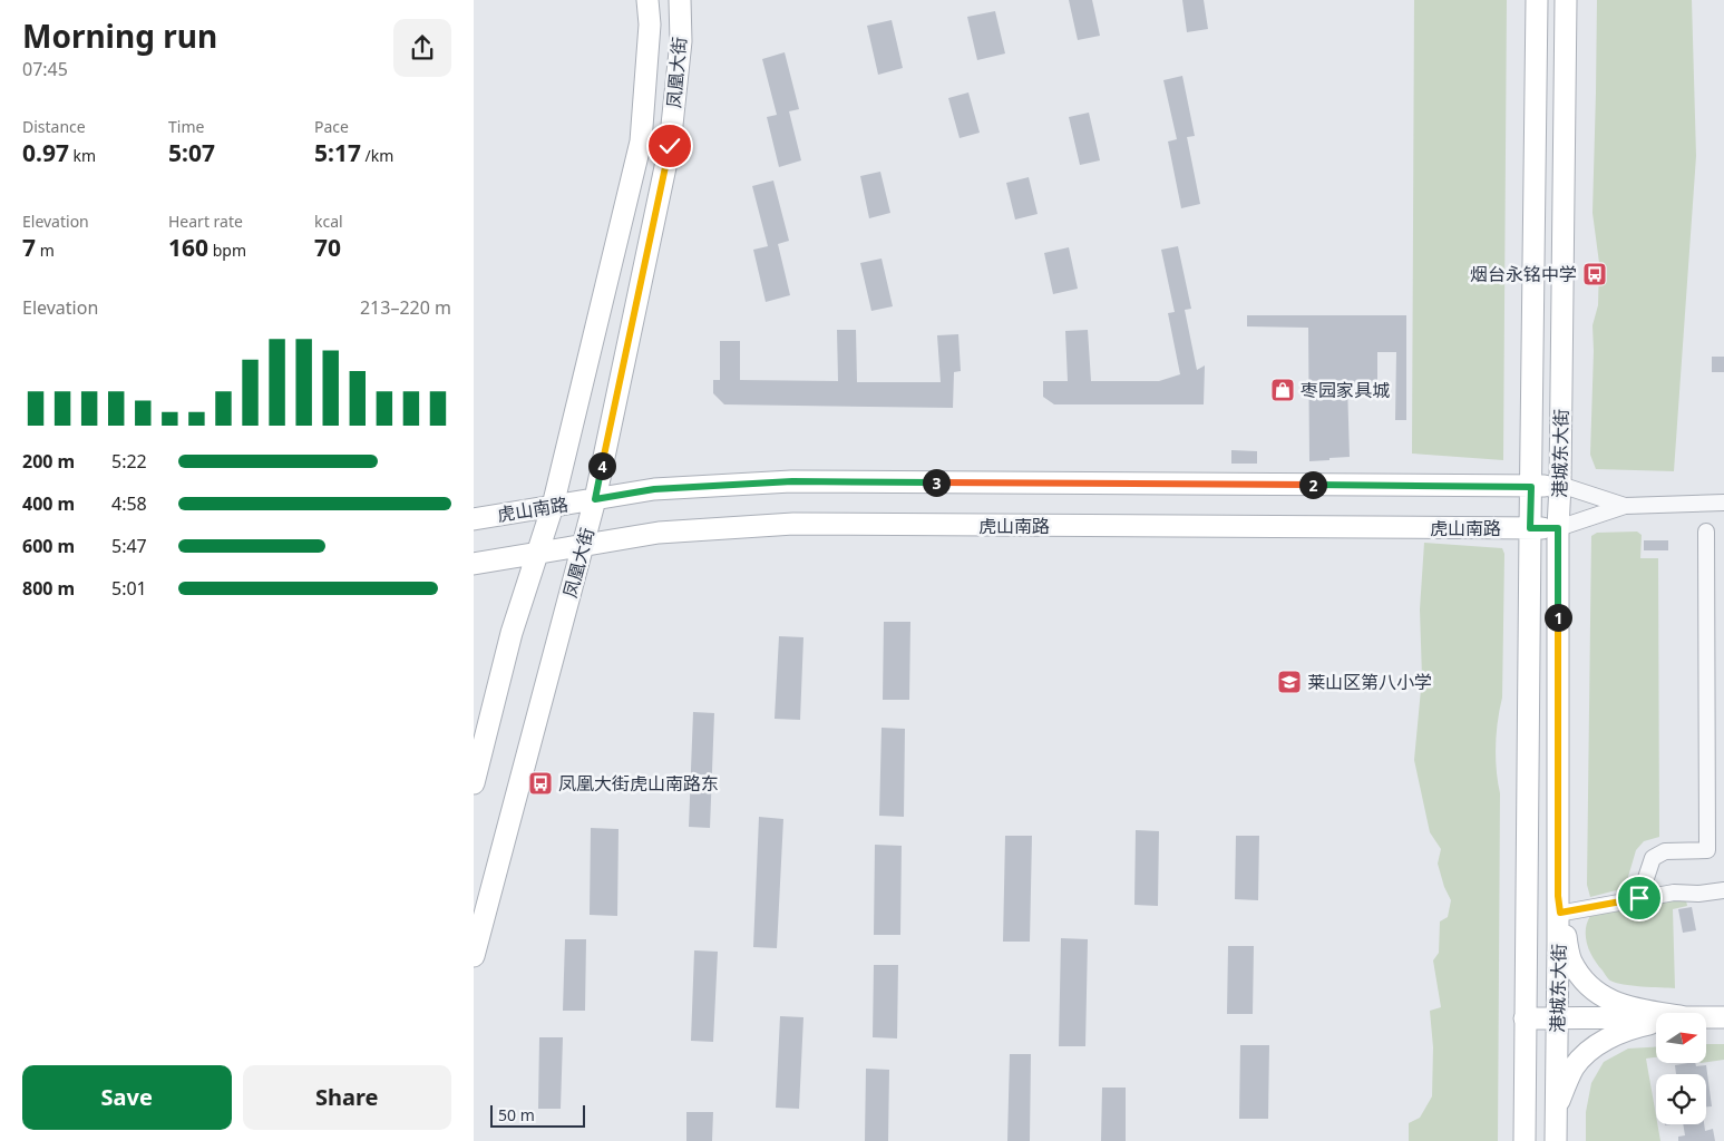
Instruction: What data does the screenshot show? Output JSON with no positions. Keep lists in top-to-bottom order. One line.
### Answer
{"streets":{"main road":["凤凰大街","港城东大街","虎山南路"]},"crossings":[["凤凰大街","虎山南路"],["港城东大街","虎山南路"]],"places":{"bus stop":["烟台永铭中学","凤凰大街虎山南路东"],"shop":["枣园家具城"],"school or university":["莱山区第八小学"]},"scale_bar":"50 m","north":"right","page":{"heading":["Morning run","07:45"],"stats":[["Distance","0.97 km"],["Time","5:07"],["Pace","5:17 /km"],["Elevation","7 m"],["Heart rate","160 bpm"],["kcal","70"]],"chart":["Elevation","213–220 m"],"list":[{"name":"200 m","note":"5:22"},{"name":"400 m","note":"4:58"},{"name":"600 m","note":"5:47"},{"name":"800 m","note":"5:01"}],"pins":["4","3","2","1"],"buttons":["Save","Share"],"scale":"50 m"}}
